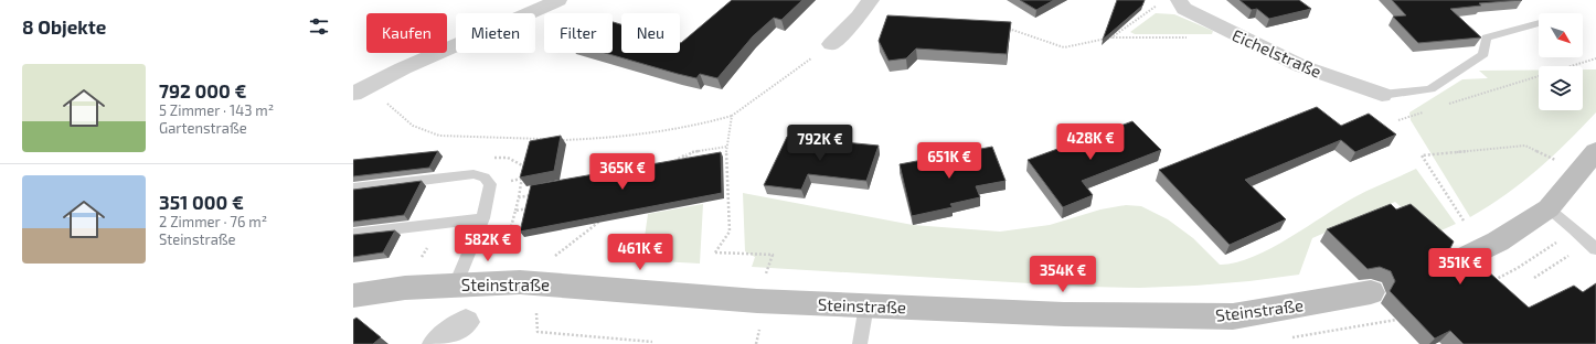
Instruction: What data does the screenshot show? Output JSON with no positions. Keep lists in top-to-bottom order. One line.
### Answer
{"streets":{"main road":["Steinstraße"],"street":["Eichelstraße"]},"north":"bottom right","page":{"heading":"8 Objekte","chip":["Kaufen","Mieten","Filter","Neu"],"list":[{"name":"792 000 €","note":"5 Zimmer · 143 m² · Gartenstraße"},{"name":"351 000 €","note":"2 Zimmer · 76 m² · Steinstraße"}],"price":["428K €","792K €","651K €","365K €","582K €","461K €","351K €","354K €"]}}
